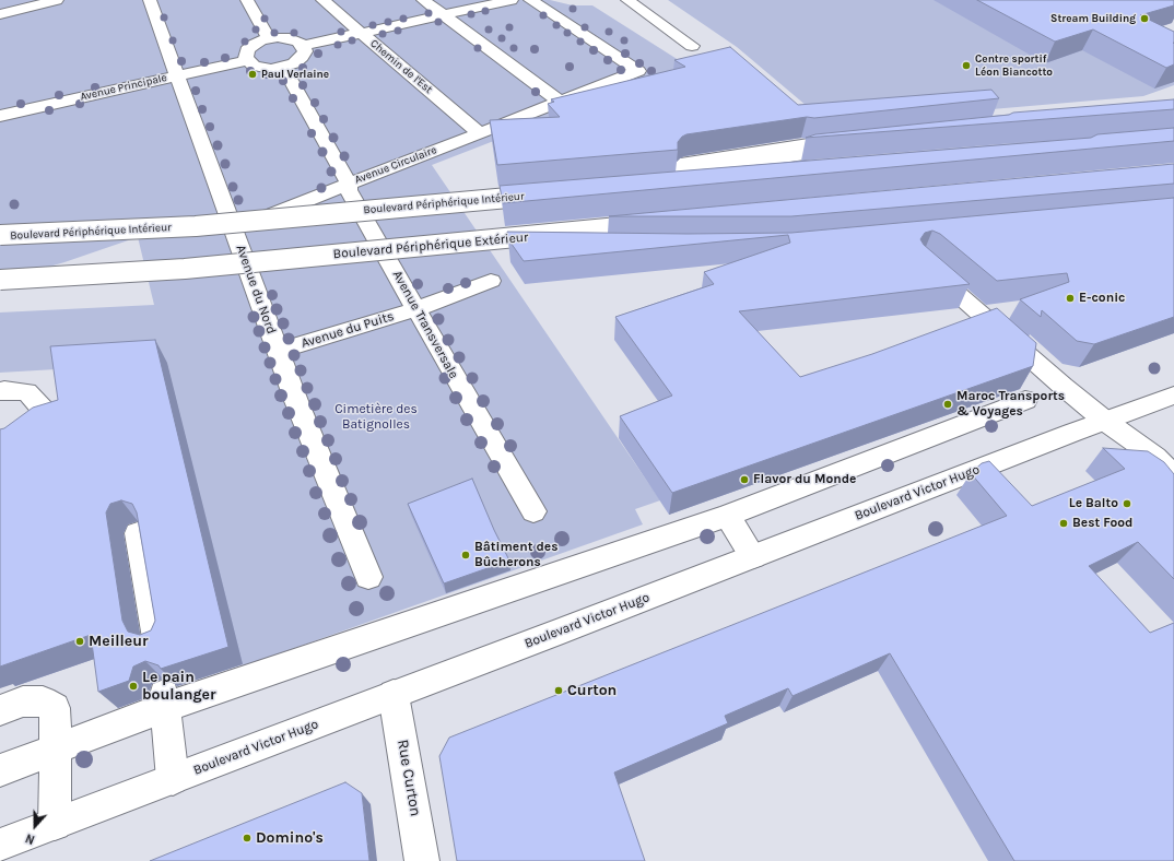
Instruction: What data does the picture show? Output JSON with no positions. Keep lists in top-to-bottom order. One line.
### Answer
{"streets":{"main road":["Chemin de l'Est","Avenue Principale","Avenue Circulaire","Boulevard Périphérique Intérieur","Boulevard Périphérique Extérieur","Avenue du Nord","Avenue Transversale","Avenue du Puits","Boulevard Victor Hugo","Rue Curton"]},"crossings":[["Chemin de l'Est","Avenue Circulaire"],["Avenue Principale","Avenue du Nord"],["Avenue Circulaire","Avenue du Nord"],["Avenue Circulaire","Avenue Transversale"],["Avenue du Nord","Avenue du Puits"],["Avenue Transversale","Avenue du Puits"],["Boulevard Victor Hugo","Rue Curton"]],"parks":["Cimetière des Batignolles"],"places":["Stream Building","Centre sportif Léon Biancotto","Paul Verlaine","E-conic","Maroc Transports & Voyages","Flavor du Monde","Le Balto","Best Food","Bâtiment des Bûcherons","Meilleur","Le pain boulanger","Curton","Domino's"],"north":"bottom"}
